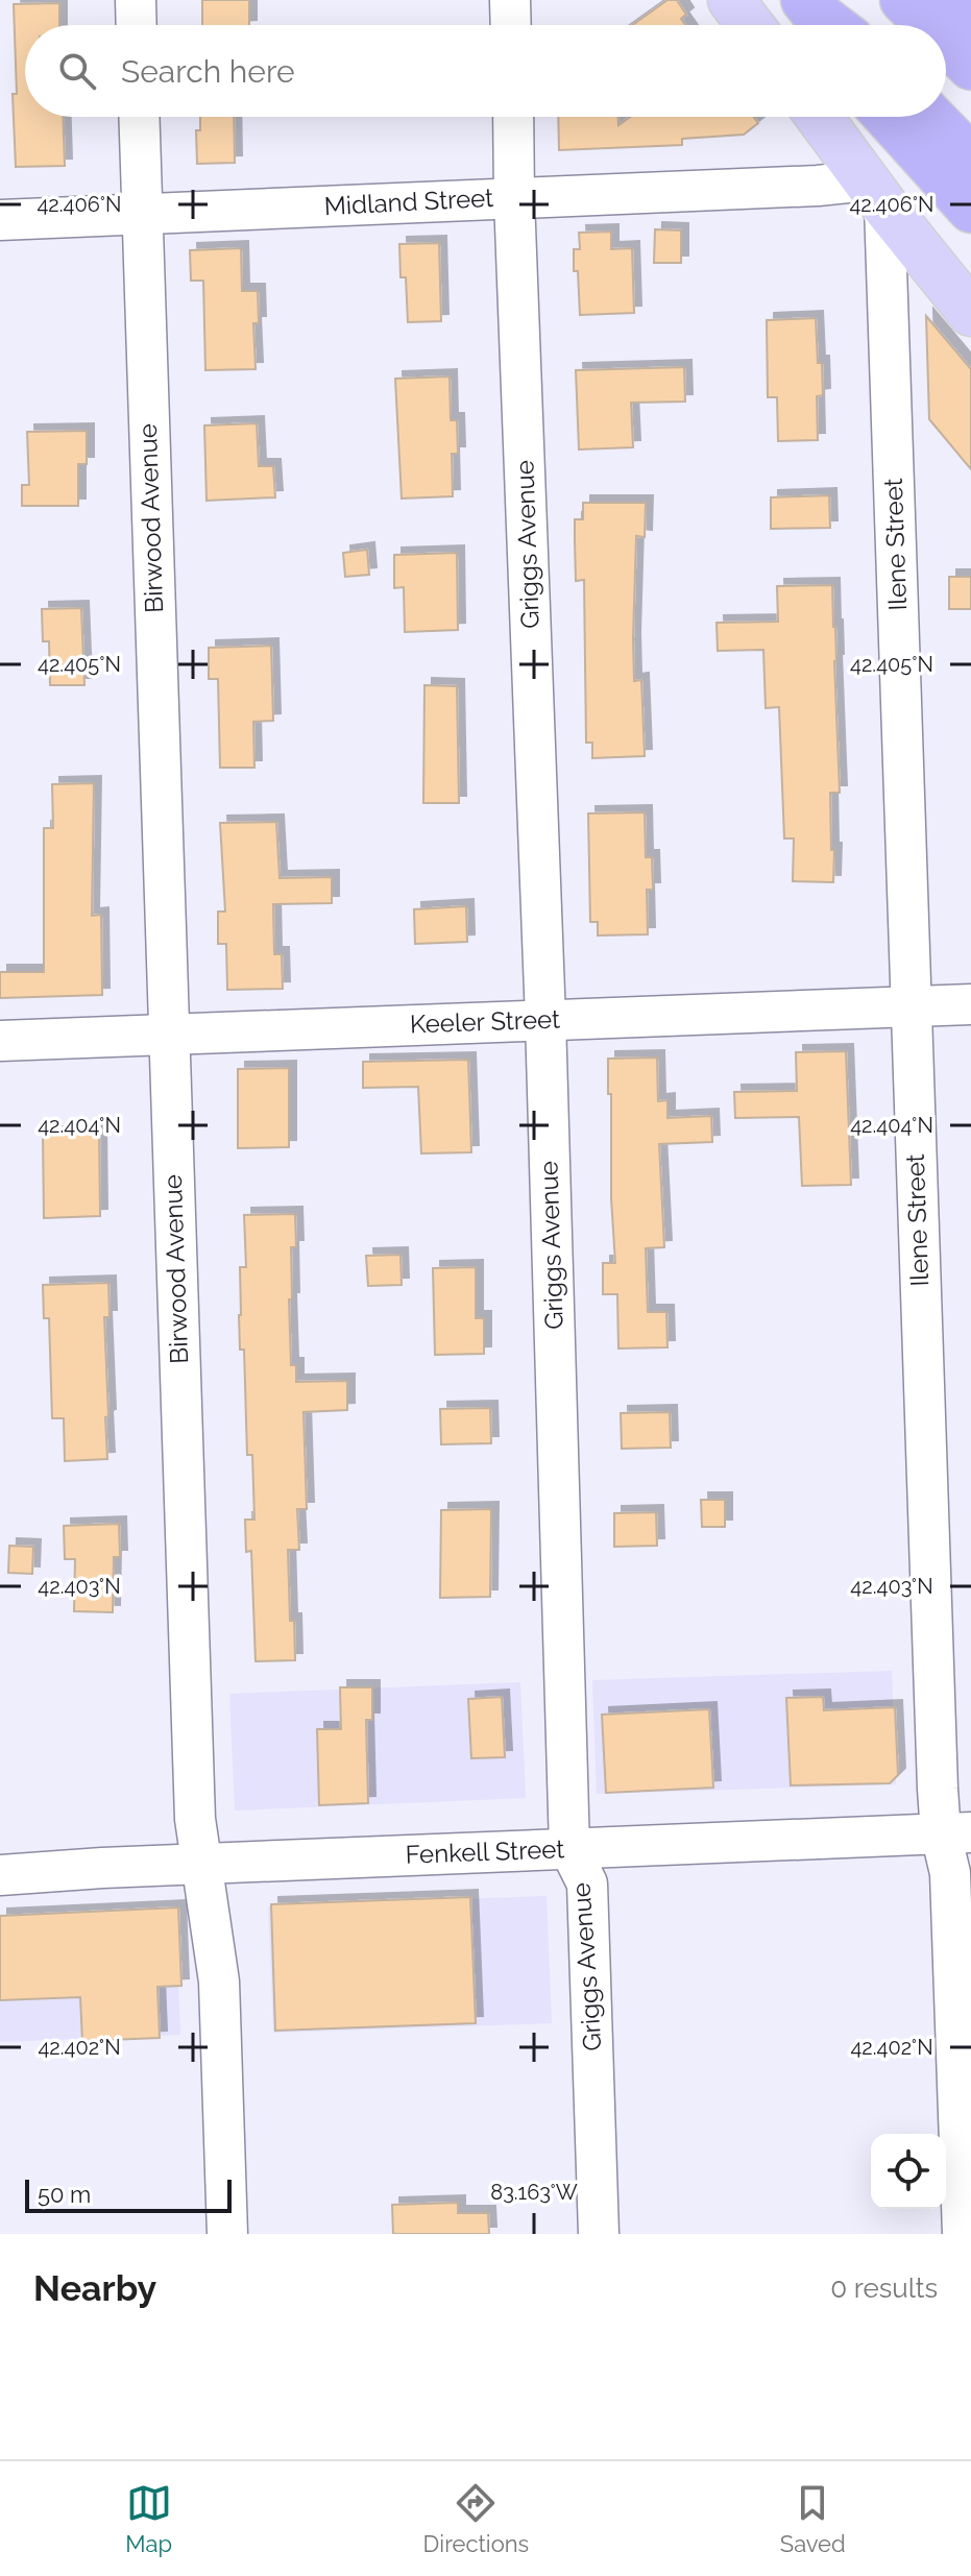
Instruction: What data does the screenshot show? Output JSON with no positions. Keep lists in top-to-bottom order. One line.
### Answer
{"streets":{"street":["Midland Street","Birwood Avenue","Griggs Avenue","Ilene Street","Keeler Street","Fenkell Street"]},"crossings":[["Midland Street","Birwood Avenue"],["Midland Street","Griggs Avenue"],["Midland Street","Ilene Street"],["Birwood Avenue","Keeler Street"],["Birwood Avenue","Fenkell Street"],["Griggs Avenue","Keeler Street"],["Griggs Avenue","Fenkell Street"],["Ilene Street","Keeler Street"],["Ilene Street","Fenkell Street"]],"scale_bar":"50 m","page":{"search":"Search here","scale":"50 m","heading":["Nearby","0 results"],"nav":["Map","Directions","Saved"]},"coordinates":["42.406°N","42.405°N","42.404°N","42.403°N","42.402°N","83.163°W"]}
